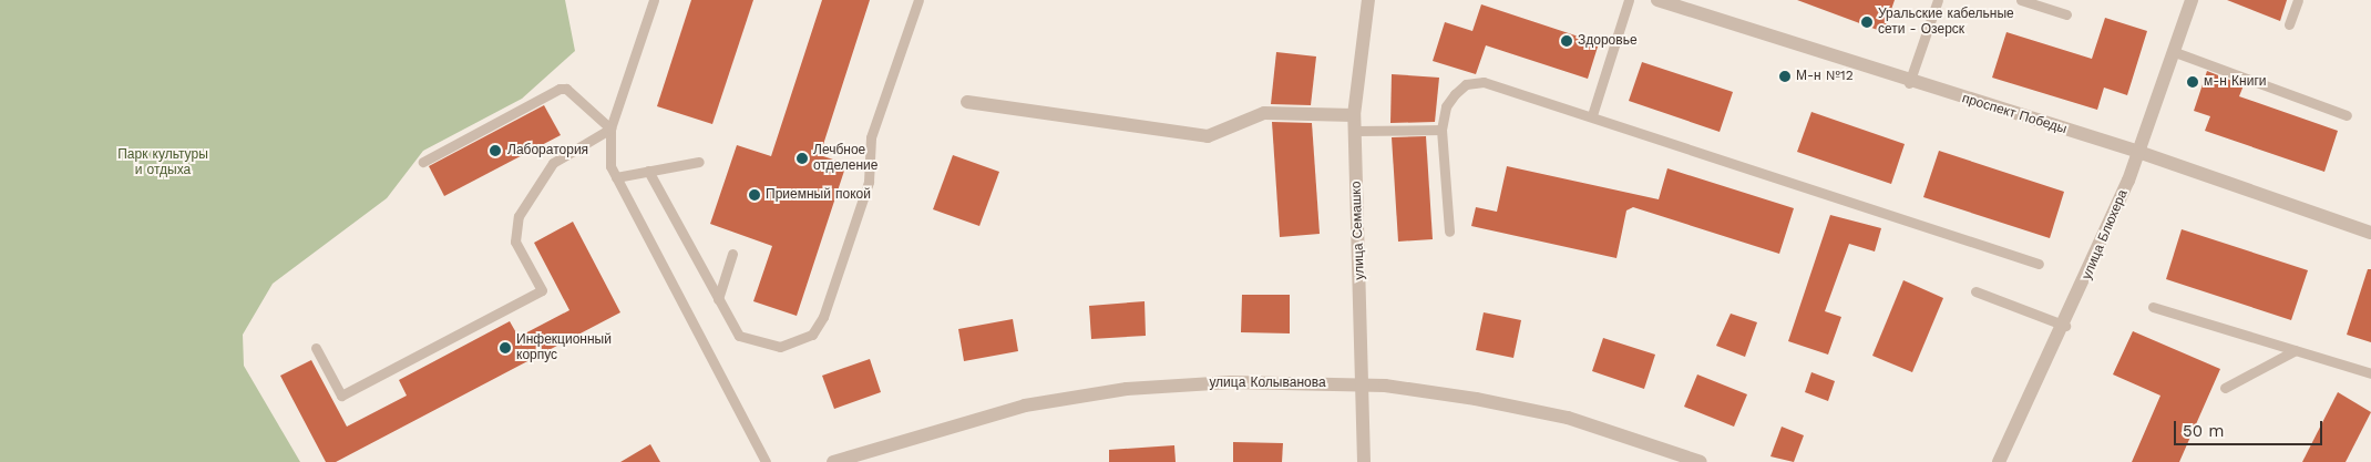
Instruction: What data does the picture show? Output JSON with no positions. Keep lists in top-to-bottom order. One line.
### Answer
{"streets":{"street":["проспект Победы","улица Семашко","улица Блюхера","улица Колыванова"]},"crossings":[["проспект Победы","улица Блюхера"],["улица Семашко","улица Колыванова"]],"parks":["Парк культуры и отдыха"],"places":["Уральские кабельные сети - Озерск","Здоровье","М-н №12","м-н Книги","Лаборатория","Лечбное отделение","Приемный покой","Инфекционный корпус"],"scale_bar":"50 m"}
